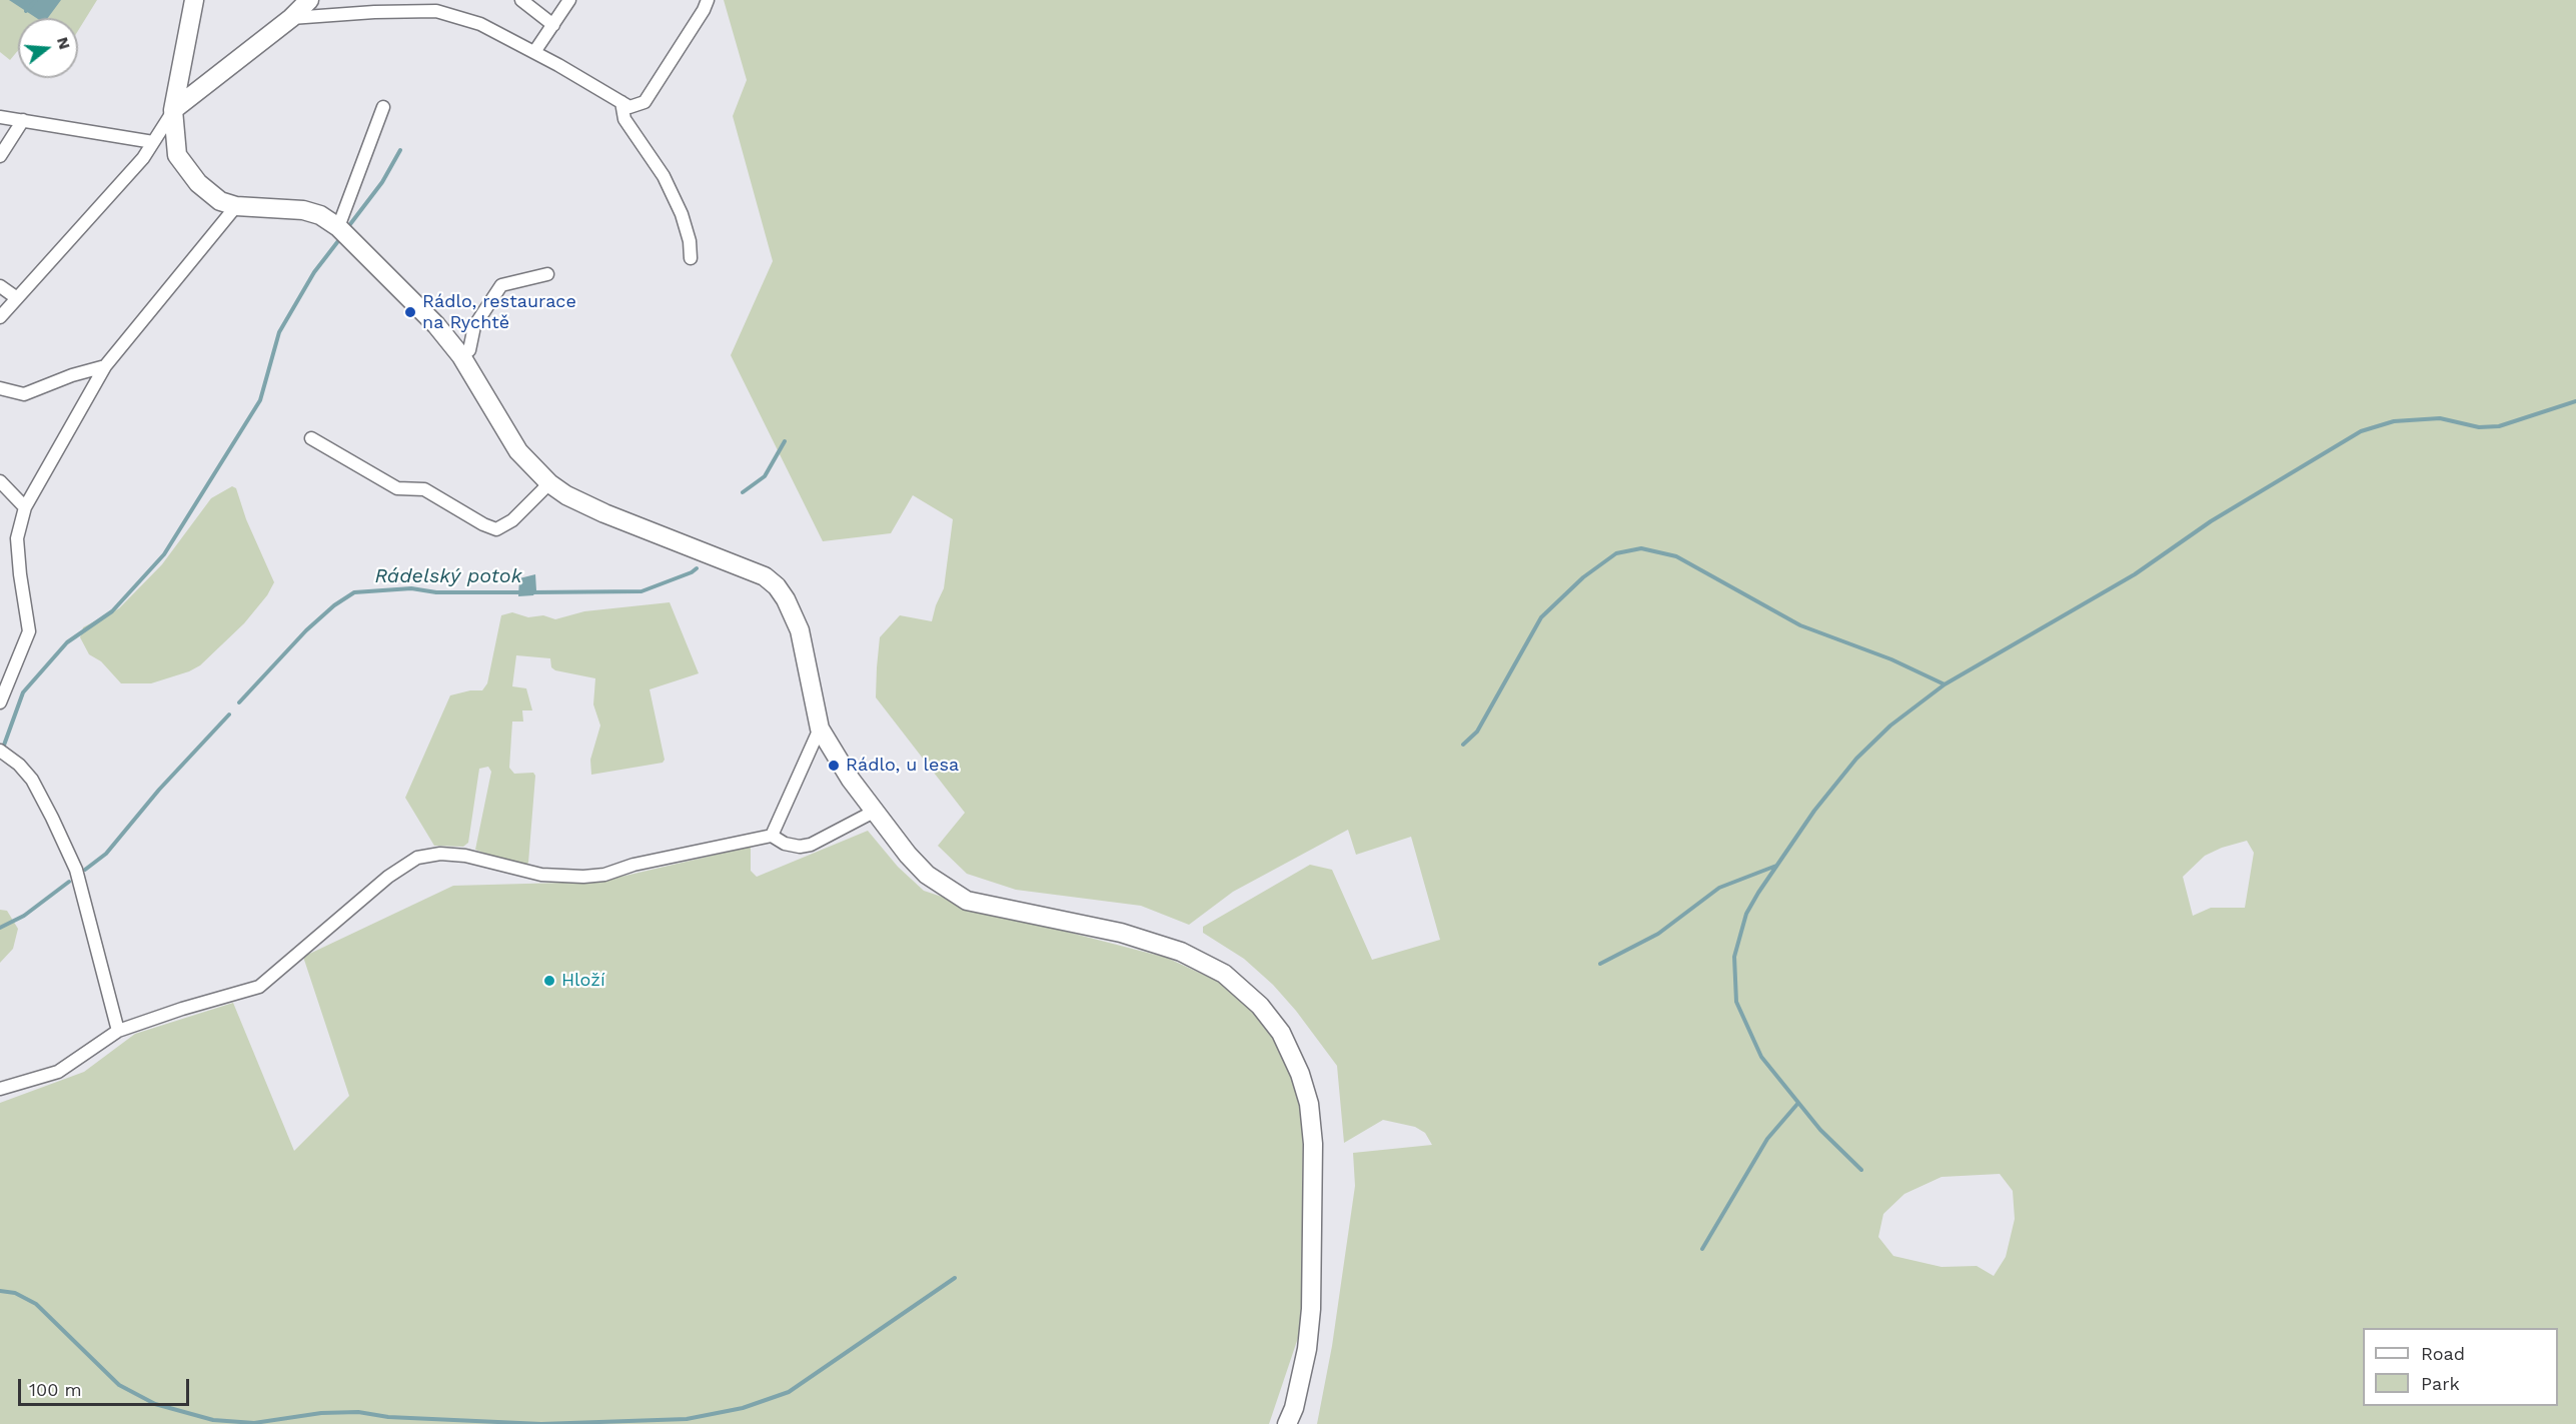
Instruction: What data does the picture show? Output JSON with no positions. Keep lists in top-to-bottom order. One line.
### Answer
{"water":["Rádelský potok"],"places":["Rádlo, restaurace na Rychtě","Rádlo, u lesa","Hloží"],"legend":["Road","Park"],"scale_bar":"100 m","north":"right"}
